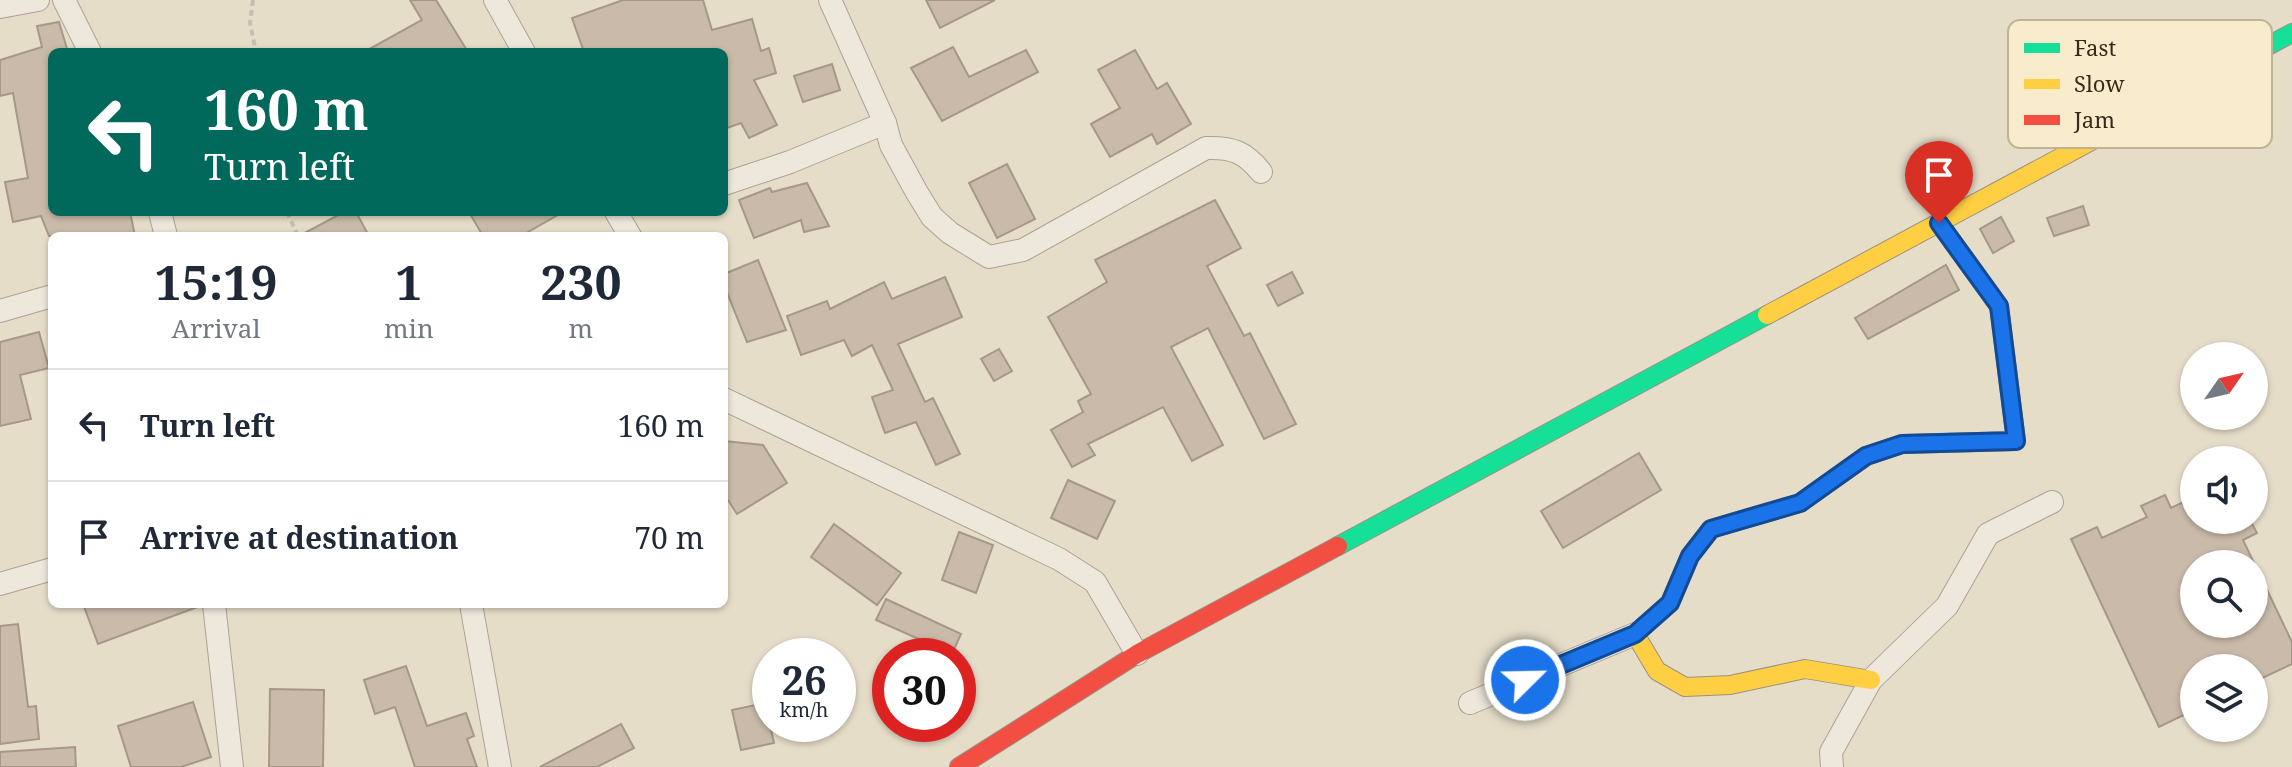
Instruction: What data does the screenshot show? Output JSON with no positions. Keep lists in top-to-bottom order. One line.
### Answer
{"legend":["Fast","Slow","Jam"],"north":"top right","page":{"turn":["160 m","Turn left"],"eta":["15:19","Arrival","1","min","230","m"],"list":[{"name":"Turn left","value":"160 m"},{"name":"Arrive at destination","value":"70 m"}],"speed":"26 km/h","limit":"30"}}
